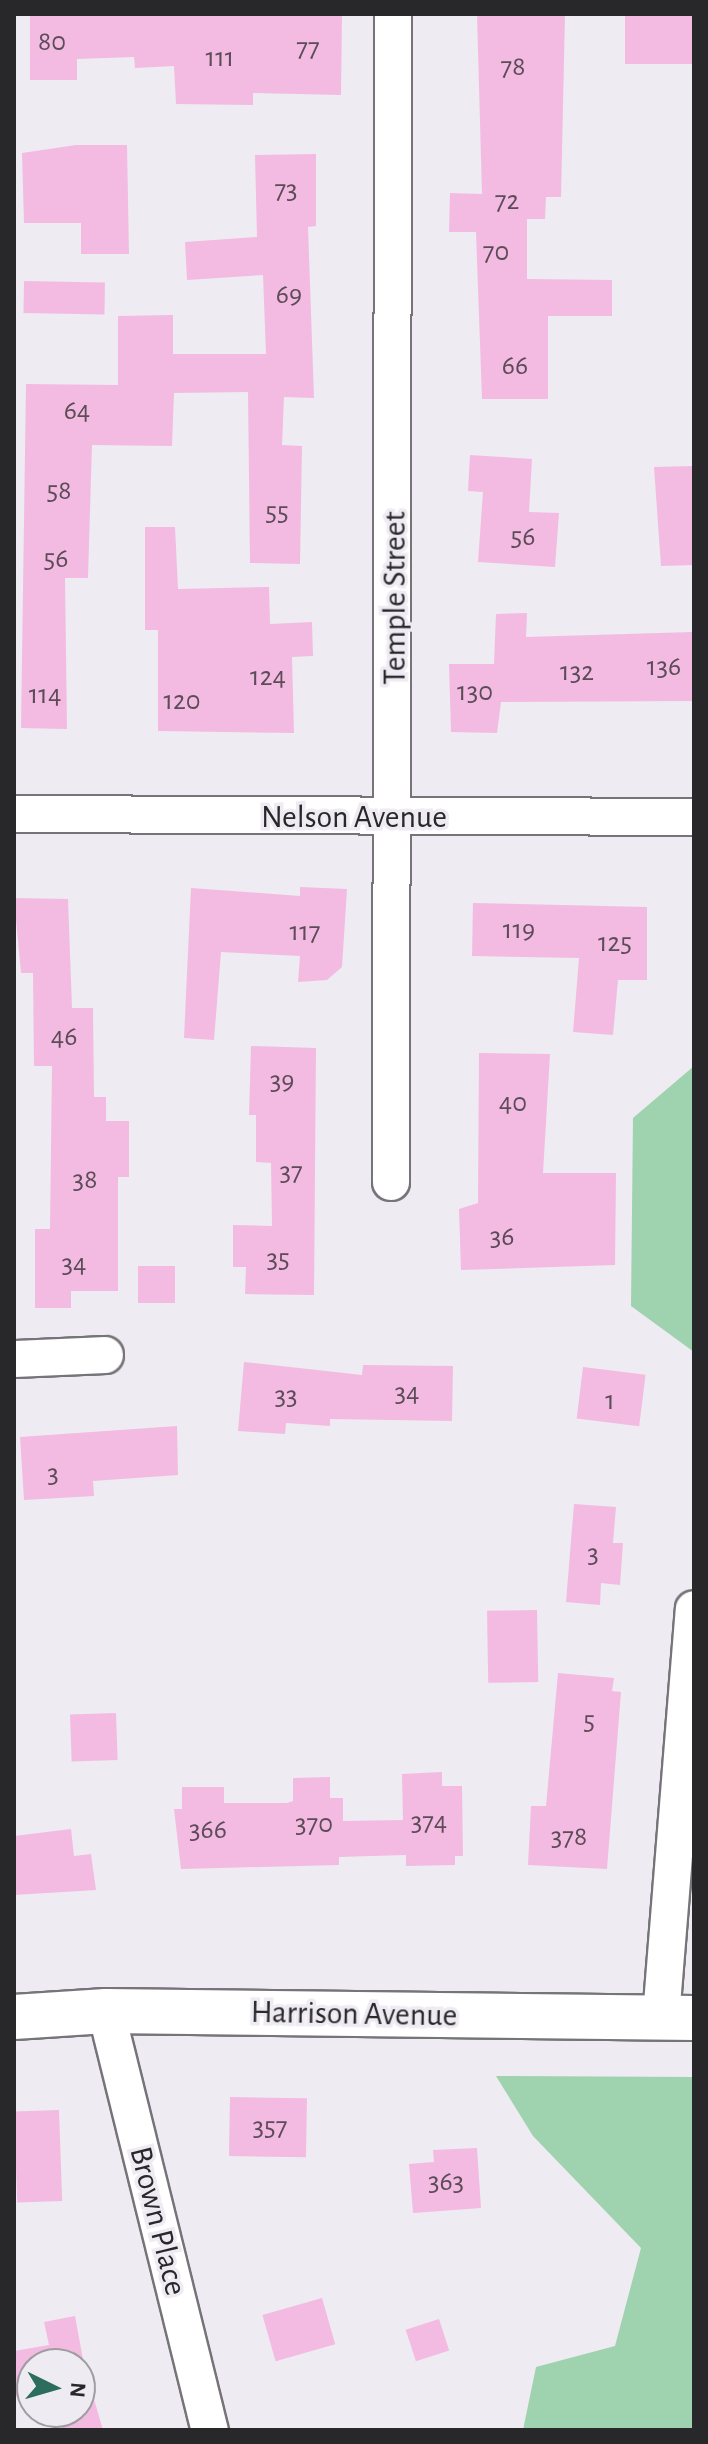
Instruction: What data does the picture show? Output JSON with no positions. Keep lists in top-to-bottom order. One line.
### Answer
{"streets":{"main road":["Harrison Avenue"],"street":["Temple Street","Nelson Avenue","Brown Place"]},"crossings":[["Temple Street","Nelson Avenue"],["Harrison Avenue","Brown Place"]],"house_numbers":["80","77","111","78","73","72","70","69","66","64","58","55","56","56","136","132","124","130","114","120","119","117","125","46","39","40","37","38","36","35","34","34","33","1","3","3","5","374","370","366","378","357","363"],"north":"right"}
